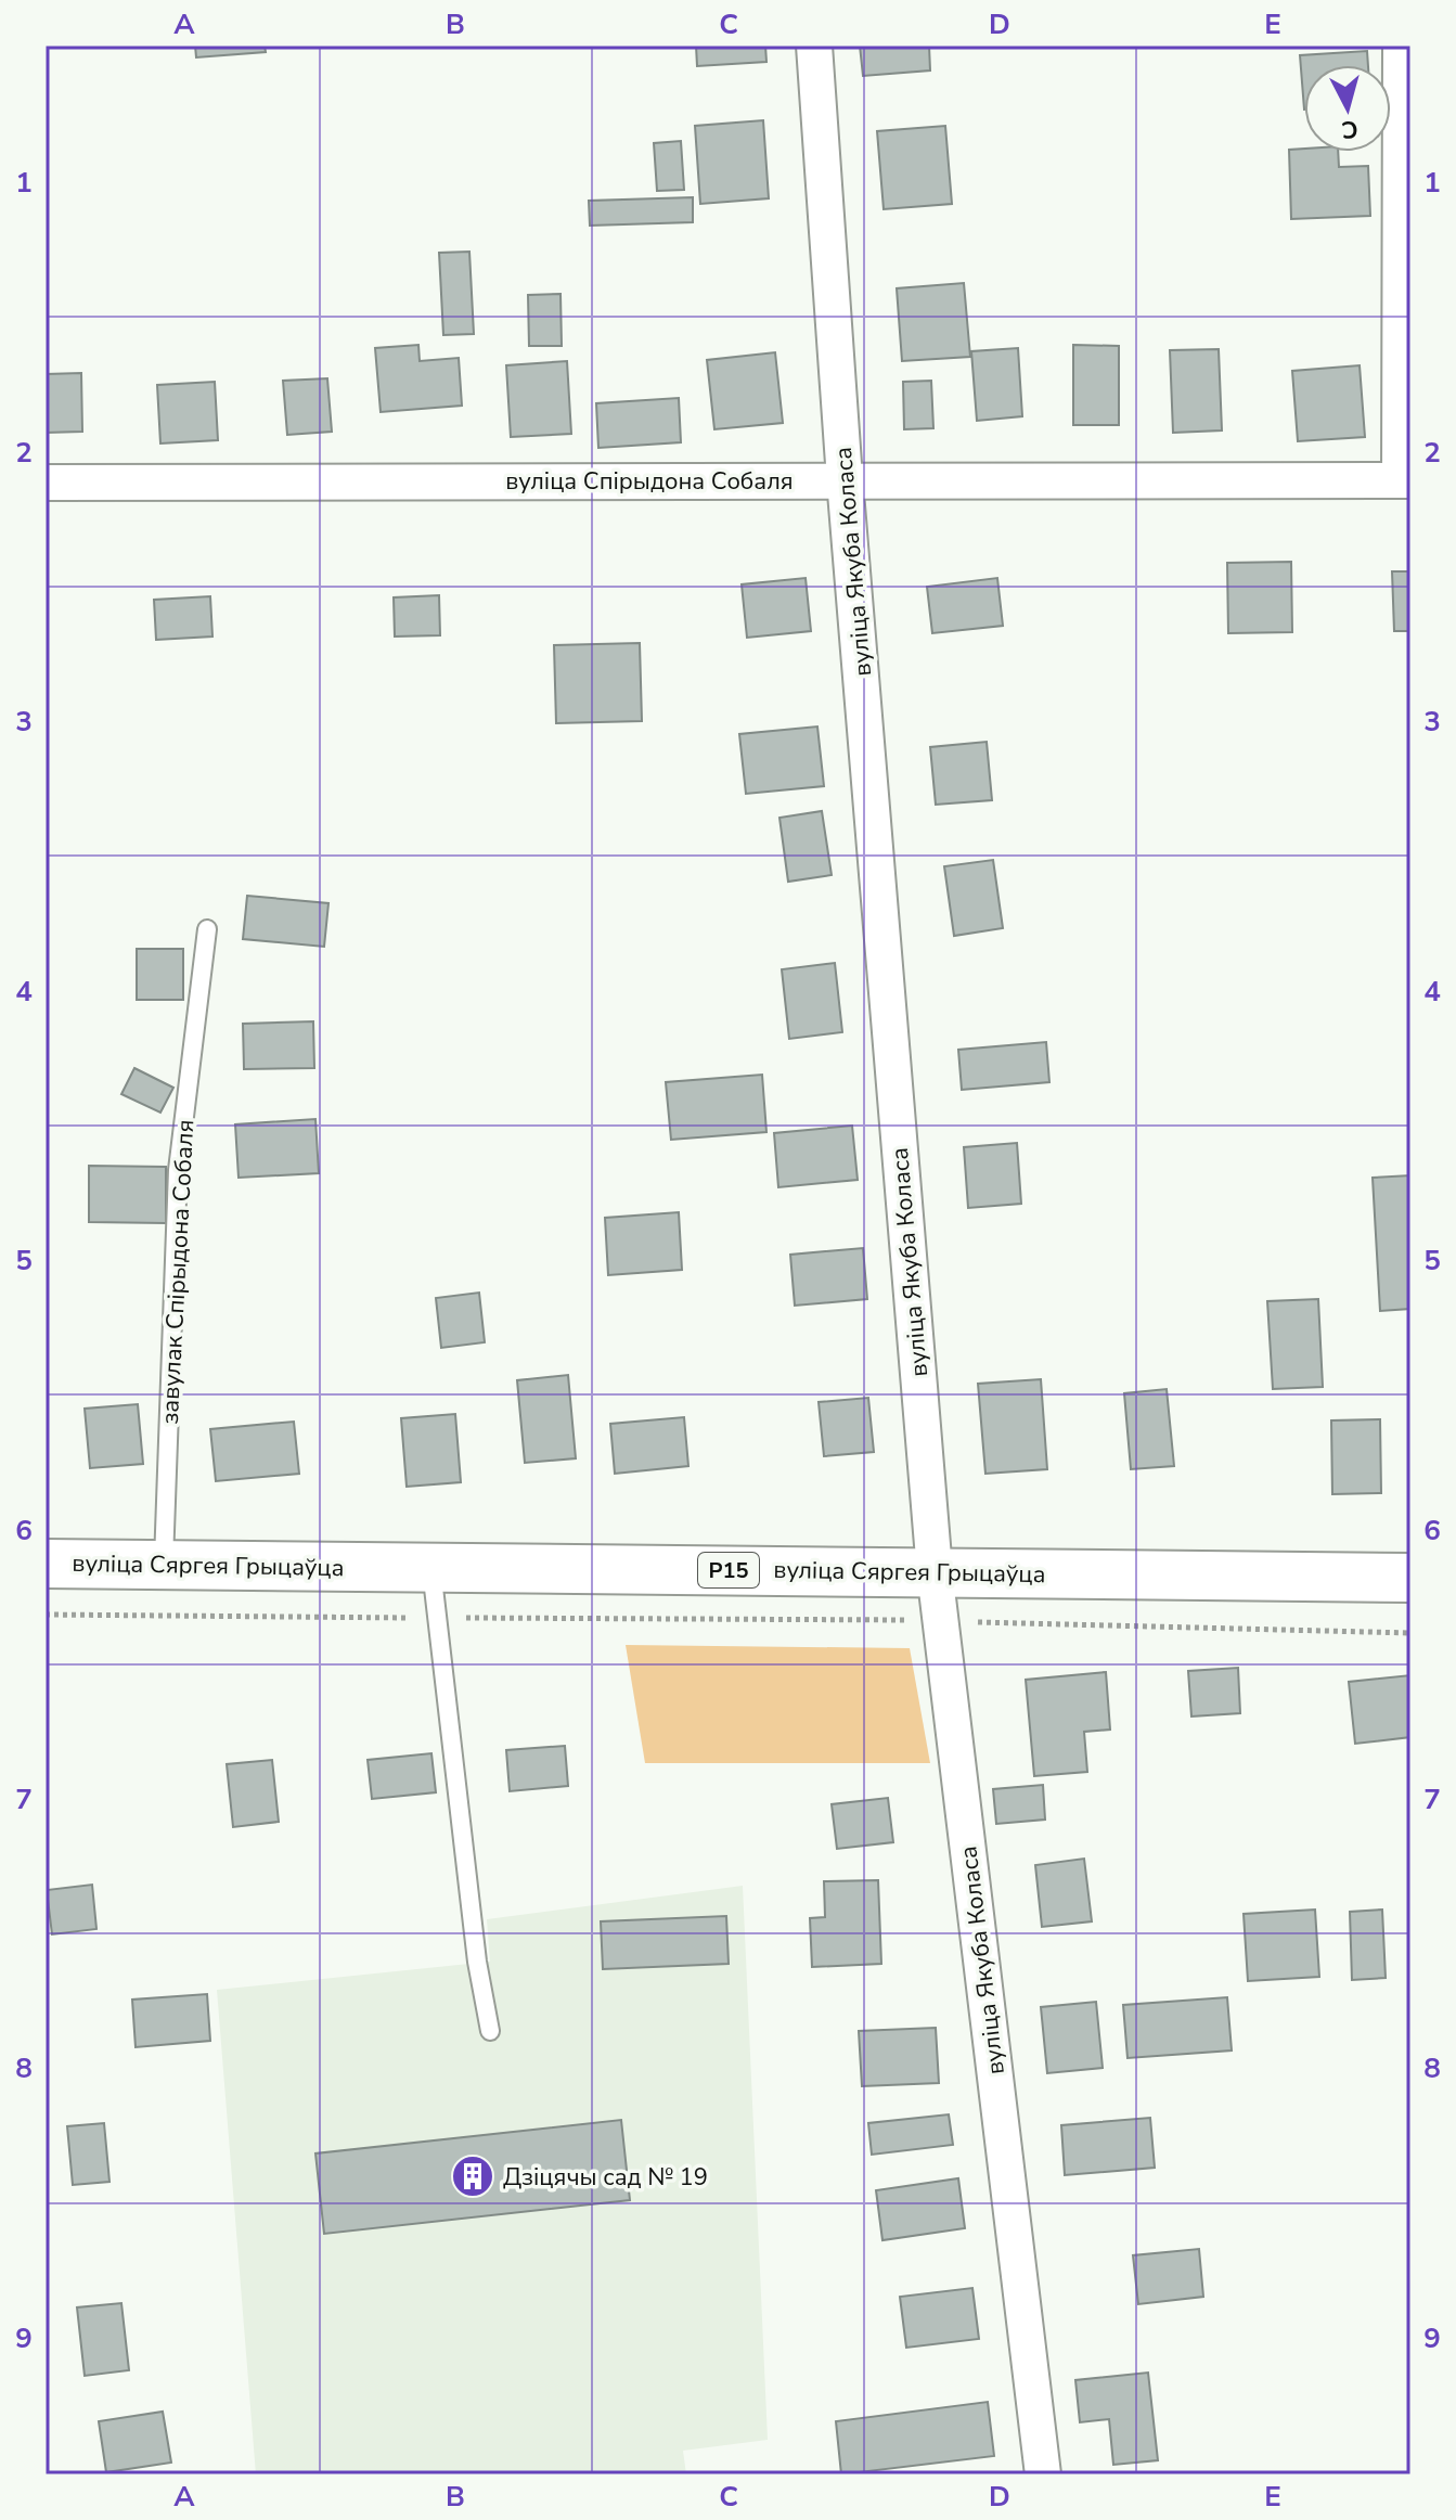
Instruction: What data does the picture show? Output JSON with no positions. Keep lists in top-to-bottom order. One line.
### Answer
{"streets":{"main road":["вуліца Сяргея Грыцаўца","Р15"],"street":["вуліца Спірыдона Собаля","вуліца Якуба Коласа"],"lane":["завулак Спірыдона Собаля"]},"crossings":[["вуліца Спірыдона Собаля","вуліца Якуба Коласа"],["вуліца Якуба Коласа","вуліца Сяргея Грыцаўца"],["завулак Спірыдона Собаля","вуліца Сяргея Грыцаўца"]],"places":{"building":["Дзіцячы сад № 19"]},"north":"bottom","grid":{"columns":["A","B","C","D","E"],"rows":["1","2","3","4","5","6","7","8","9"]}}
